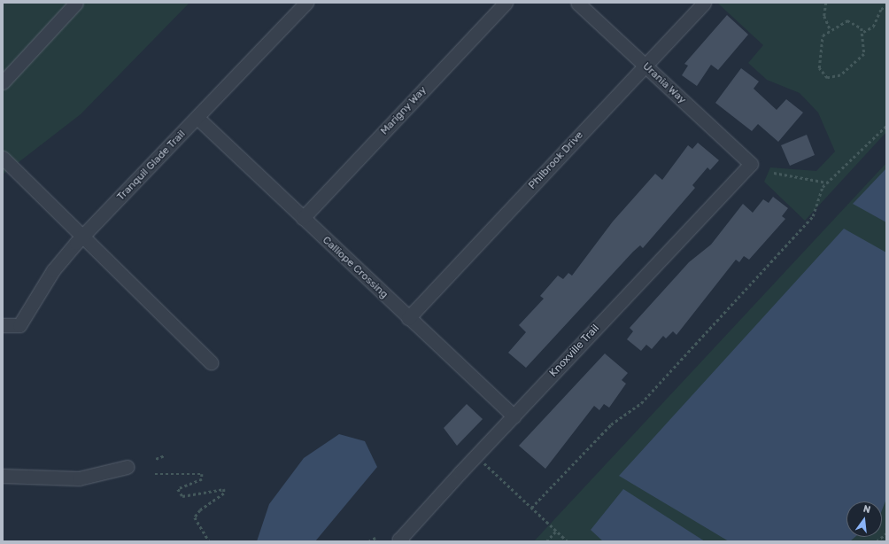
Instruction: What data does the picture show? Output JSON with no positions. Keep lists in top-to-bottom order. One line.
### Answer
{"streets":{"street":["Urania Way","Marigny Way","Philbrook Drive","Tranquil Glade Trail","Calliope Crossing","Knoxville Trail"]},"crossings":[["Urania Way","Philbrook Drive"],["Urania Way","Knoxville Trail"],["Marigny Way","Calliope Crossing"],["Philbrook Drive","Calliope Crossing"],["Tranquil Glade Trail","Calliope Crossing"],["Calliope Crossing","Knoxville Trail"]],"north":"top"}
